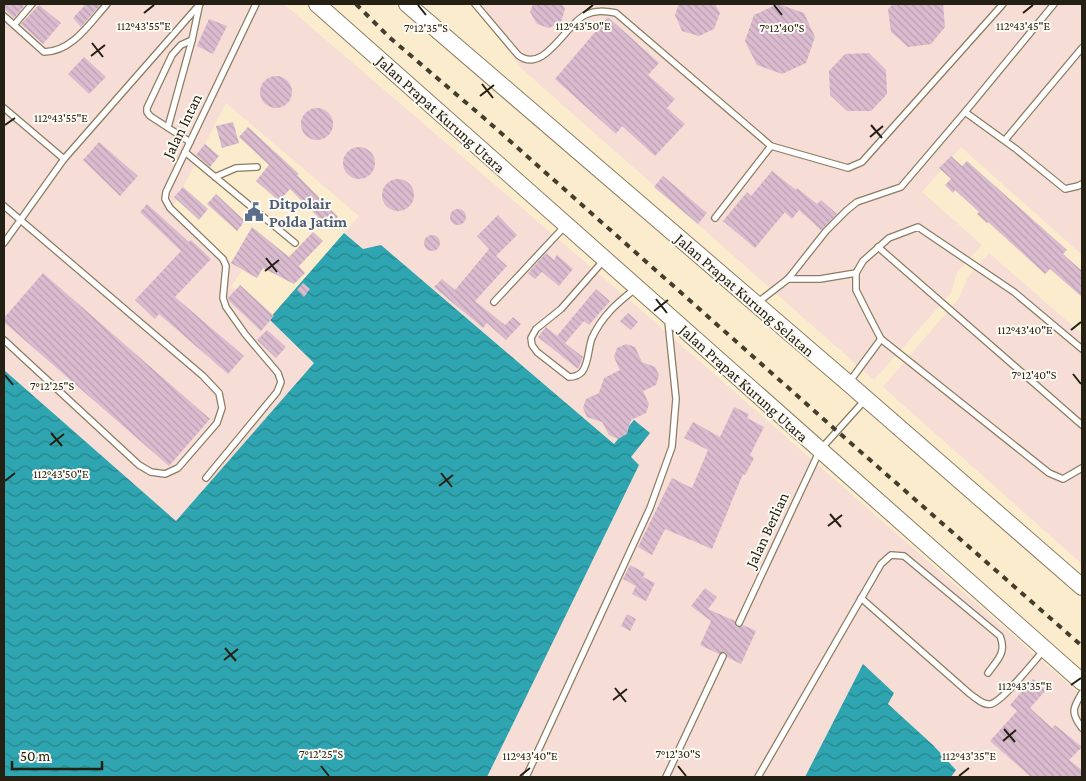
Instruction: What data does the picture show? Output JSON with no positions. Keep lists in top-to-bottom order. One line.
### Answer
{"streets":{"street":["Jalan Prapat Kurung Utara","Jalan Prapat Kurung Selatan"],"lane":["Jalan Intan","Jalan Berlian"]},"crossings":[["Jalan Prapat Kurung Utara","Jalan Berlian"],["Jalan Prapat Kurung Selatan","Jalan Berlian"]],"places":{"public building":["Ditpolair Polda Jatim"]},"scale_bar":"50 m","coordinates":["112°43'55\"E","112°43'50\"E","112°43'45\"E","7°12'35\"S","7°12'40\"S","112°43'40\"E","7°12'25\"S","112°43'35\"E","7°12'30\"S"]}
